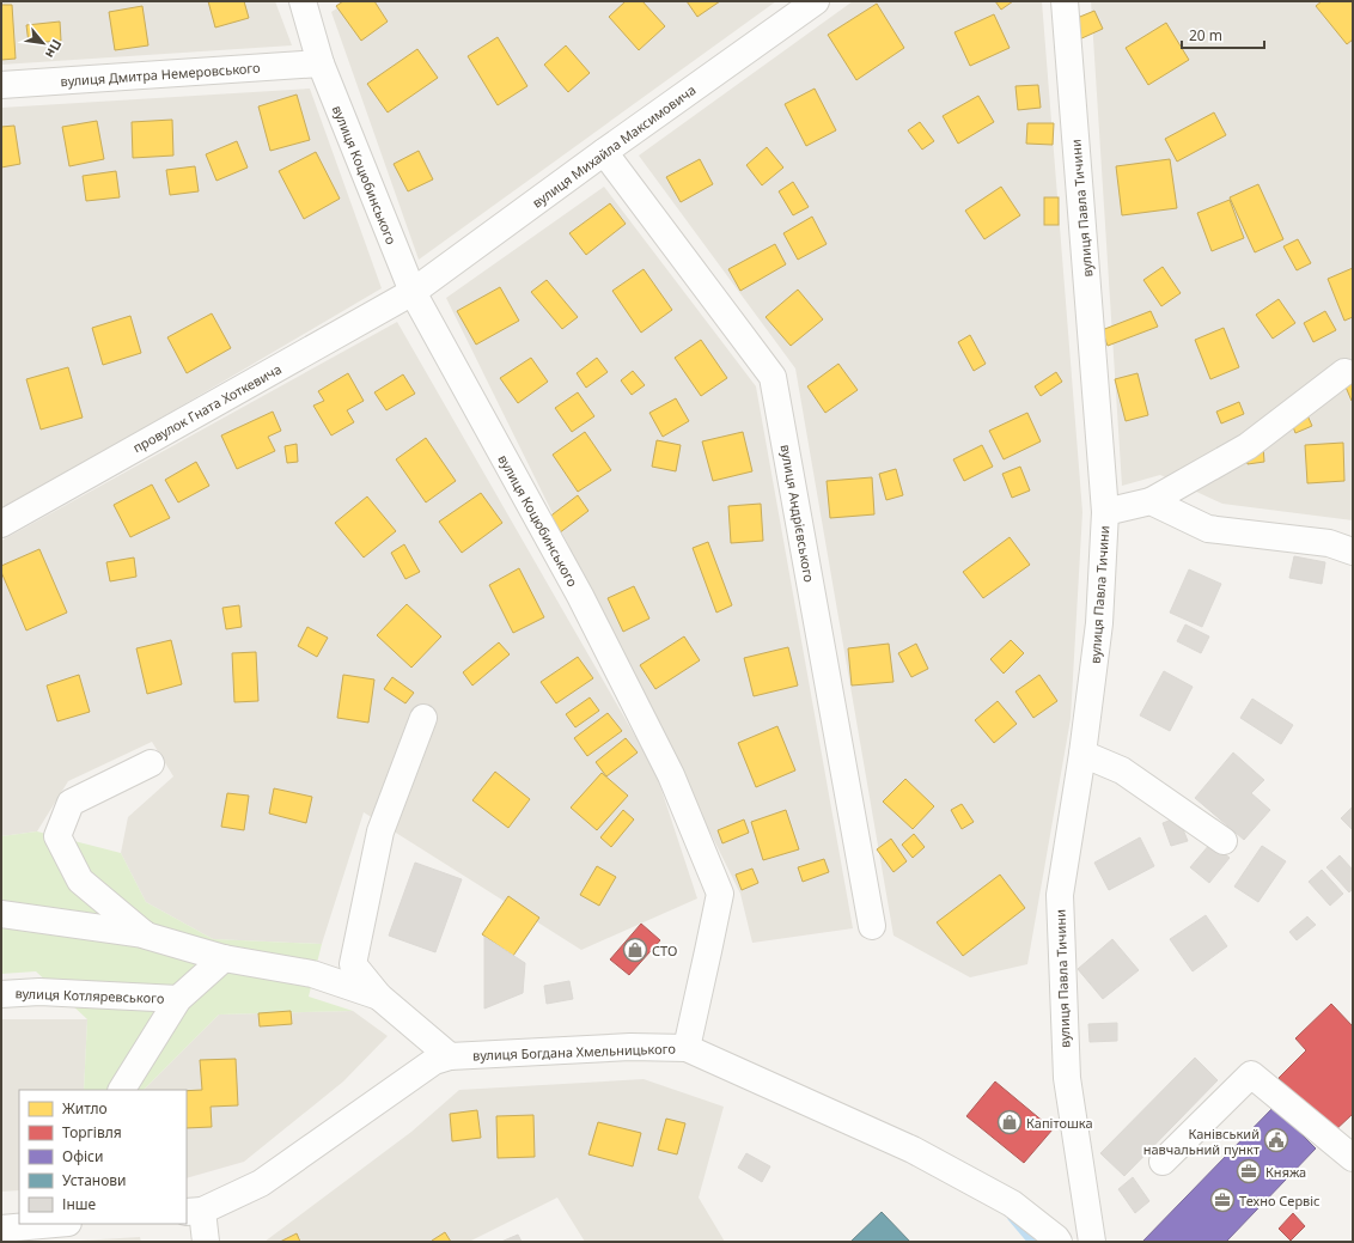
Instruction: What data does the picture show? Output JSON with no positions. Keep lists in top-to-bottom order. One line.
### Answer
{"streets":{"street":["вулиця Дмитра Немеровського","вулиця Михайла Максимовича","вулиця Коцюбинського","вулиця Павла Тичини","провулок Гната Хоткевича","вулиця Андрієвського","вулиця Котляревського","вулиця Богдана Хмельницького"]},"crossings":[["вулиця Дмитра Немеровського","вулиця Коцюбинського"],["вулиця Михайла Максимовича","вулиця Коцюбинського"],["вулиця Михайла Максимовича","провулок Гната Хоткевича"],["вулиця Михайла Максимовича","вулиця Андрієвського"],["вулиця Коцюбинського","провулок Гната Хоткевича"],["вулиця Коцюбинського","вулиця Богдана Хмельницького"]],"places":{"shop":["СТО","Капітошка"],"public building":["Канівський навчальний пункт"],"office":["Княжа","Техно Сервіс"]},"legend":["Житло","Торгівля","Офіси","Установи","Інше"],"scale_bar":"20 m","north":"bottom right"}
